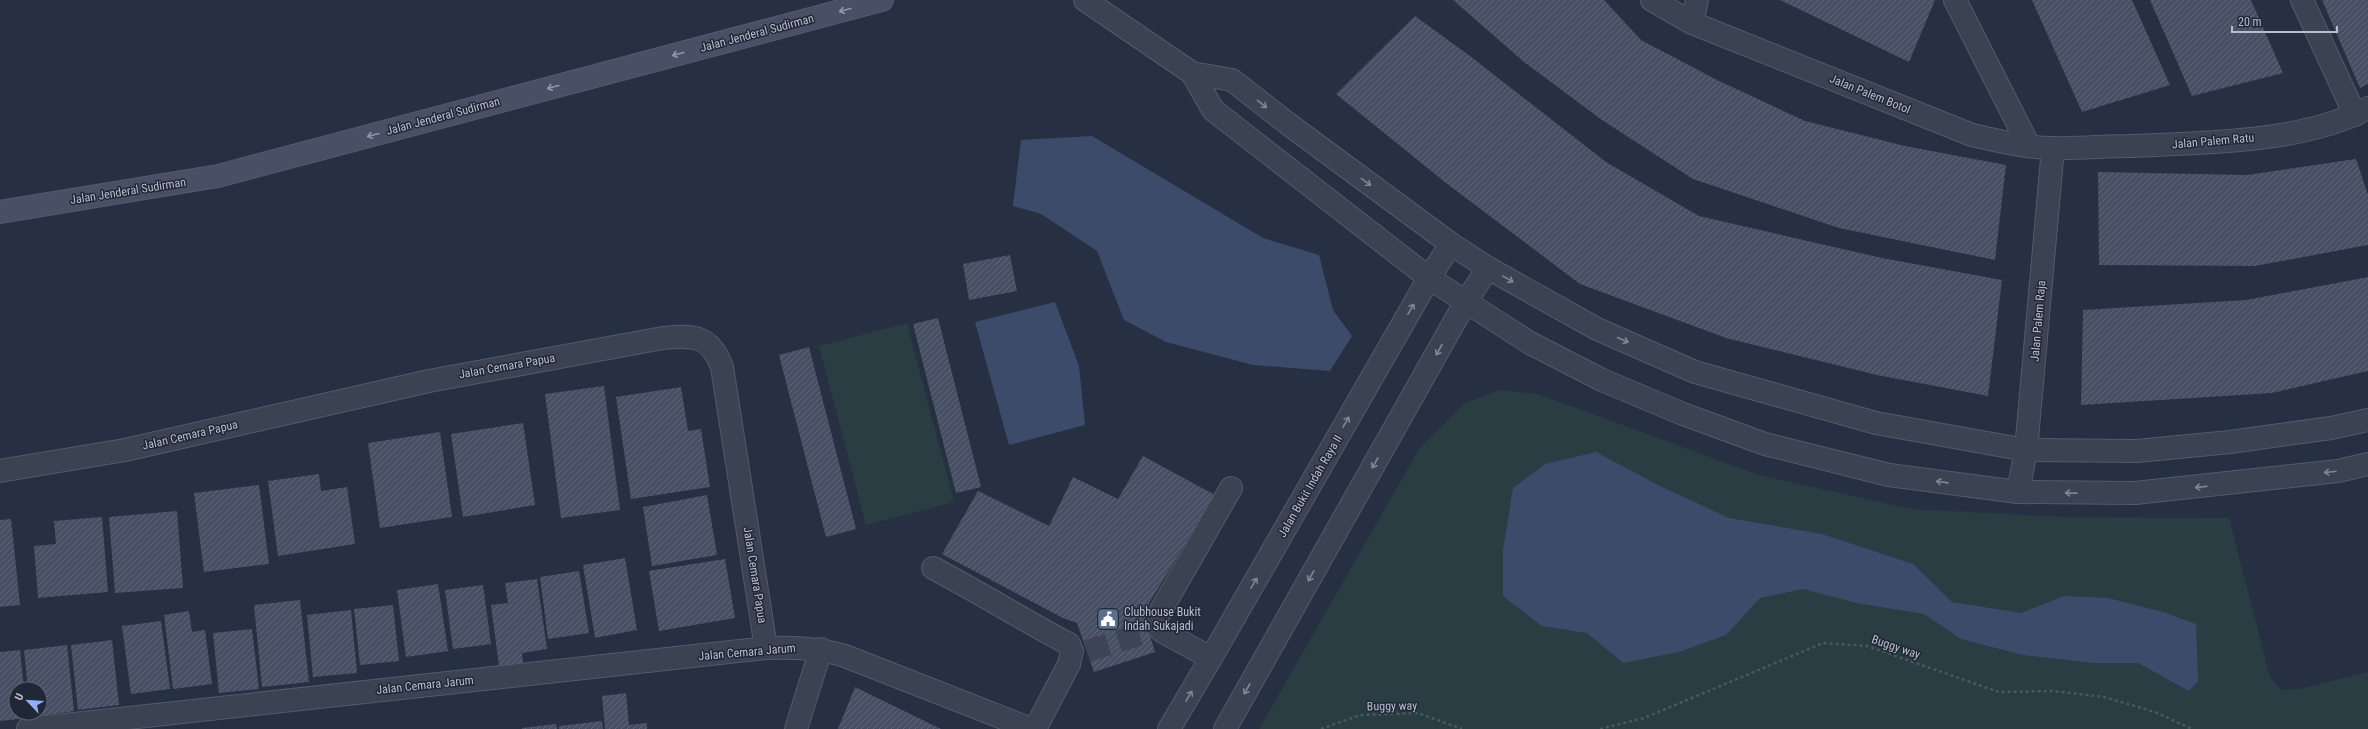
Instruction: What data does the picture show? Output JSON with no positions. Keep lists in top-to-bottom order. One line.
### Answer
{"streets":{"street":["Jalan Jenderal Sudirman","Jalan Palem Botol","Jalan Palem Ratu","Jalan Palem Raja","Jalan Cemara Papua","Jalan Bukit Indah Raya II","Jalan Cemara Jarum"],"path":["Buggy way"]},"crossings":[["Jalan Palem Botol","Jalan Palem Ratu"],["Jalan Palem Botol","Jalan Palem Raja"],["Jalan Palem Ratu","Jalan Palem Raja"],["Jalan Cemara Papua","Jalan Cemara Jarum"]],"one_way":["Jalan Jenderal Sudirman"],"places":{"public building":["Clubhouse Bukit Indah Sukajadi"]},"scale_bar":"20 m","north":"top left"}
